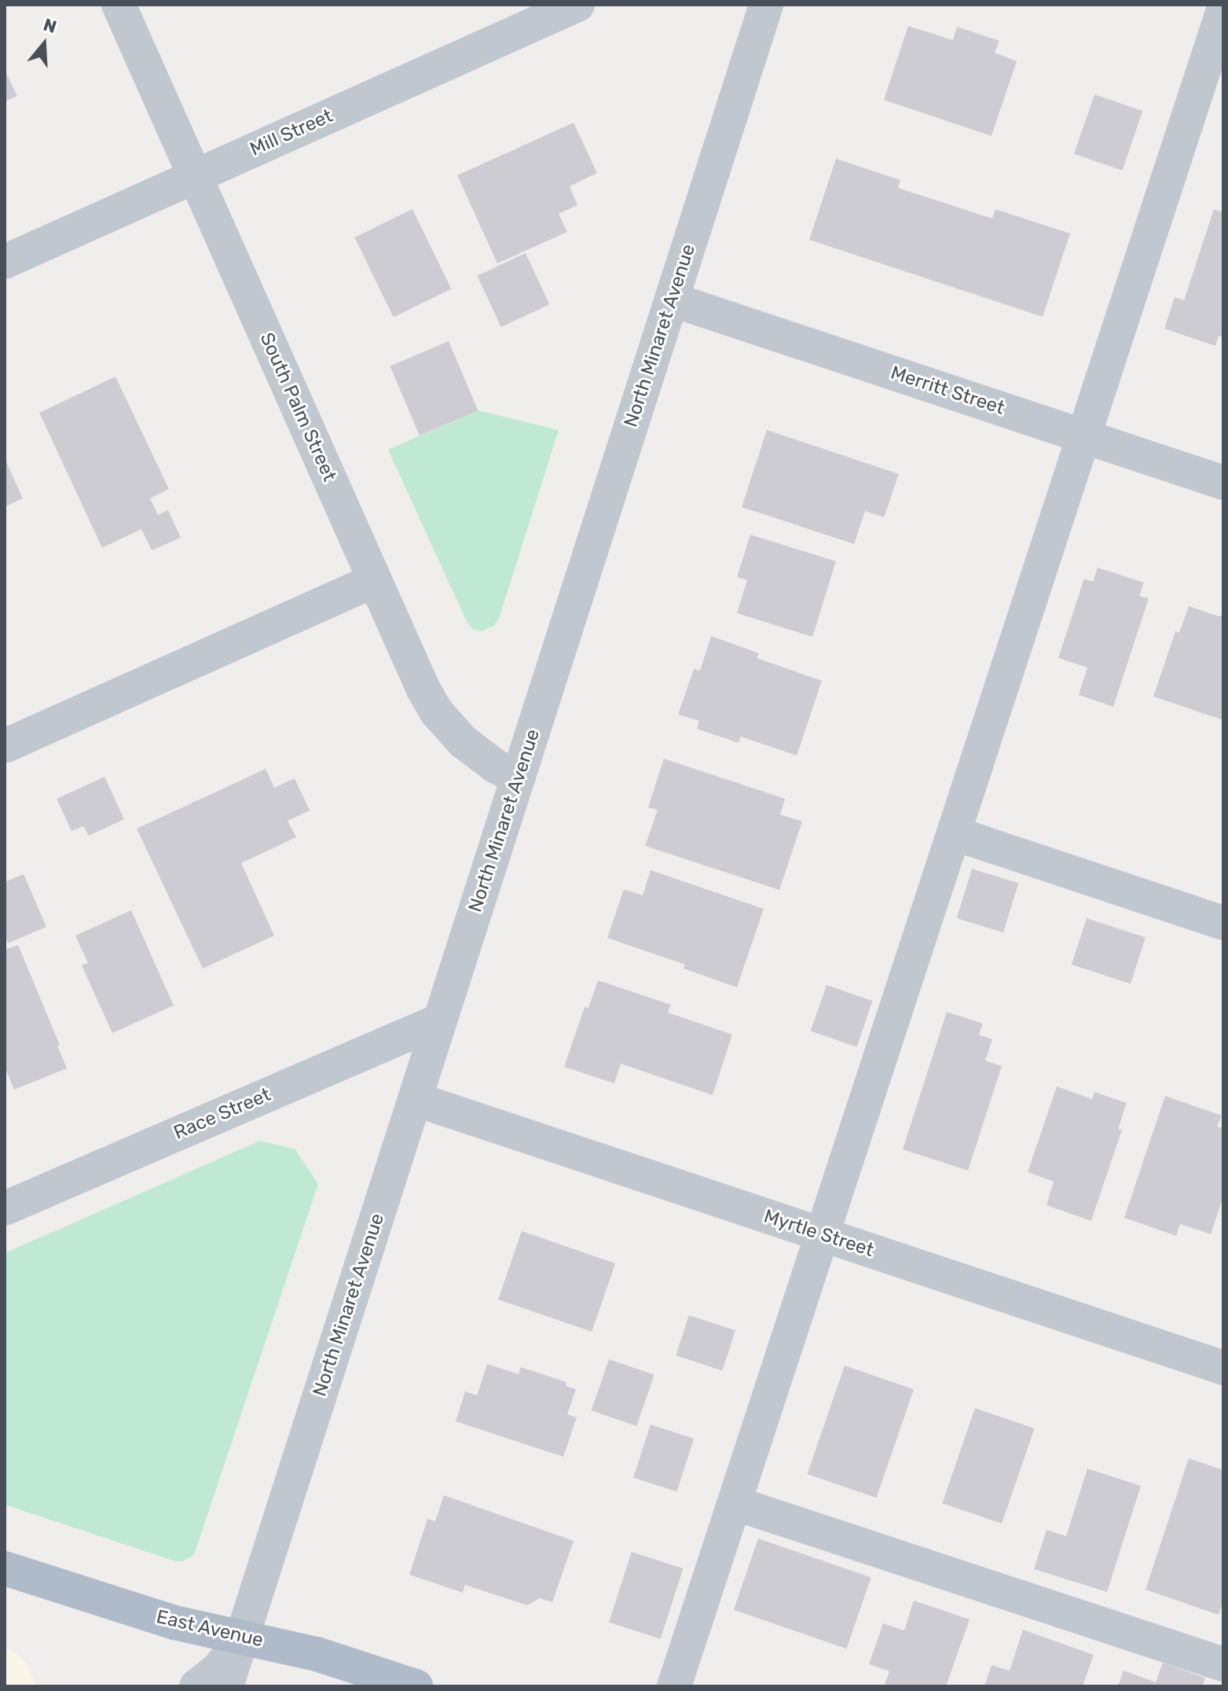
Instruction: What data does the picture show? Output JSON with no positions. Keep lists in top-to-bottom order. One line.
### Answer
{"streets":{"main road":["East Avenue"],"street":["Mill Street","North Minaret Avenue","Merritt Street","South Palm Street","Race Street","Myrtle Street"]},"crossings":[["Mill Street","South Palm Street"],["North Minaret Avenue","Merritt Street"],["North Minaret Avenue","South Palm Street"],["North Minaret Avenue","Race Street"],["North Minaret Avenue","Myrtle Street"],["North Minaret Avenue","East Avenue"]],"north":"top"}
